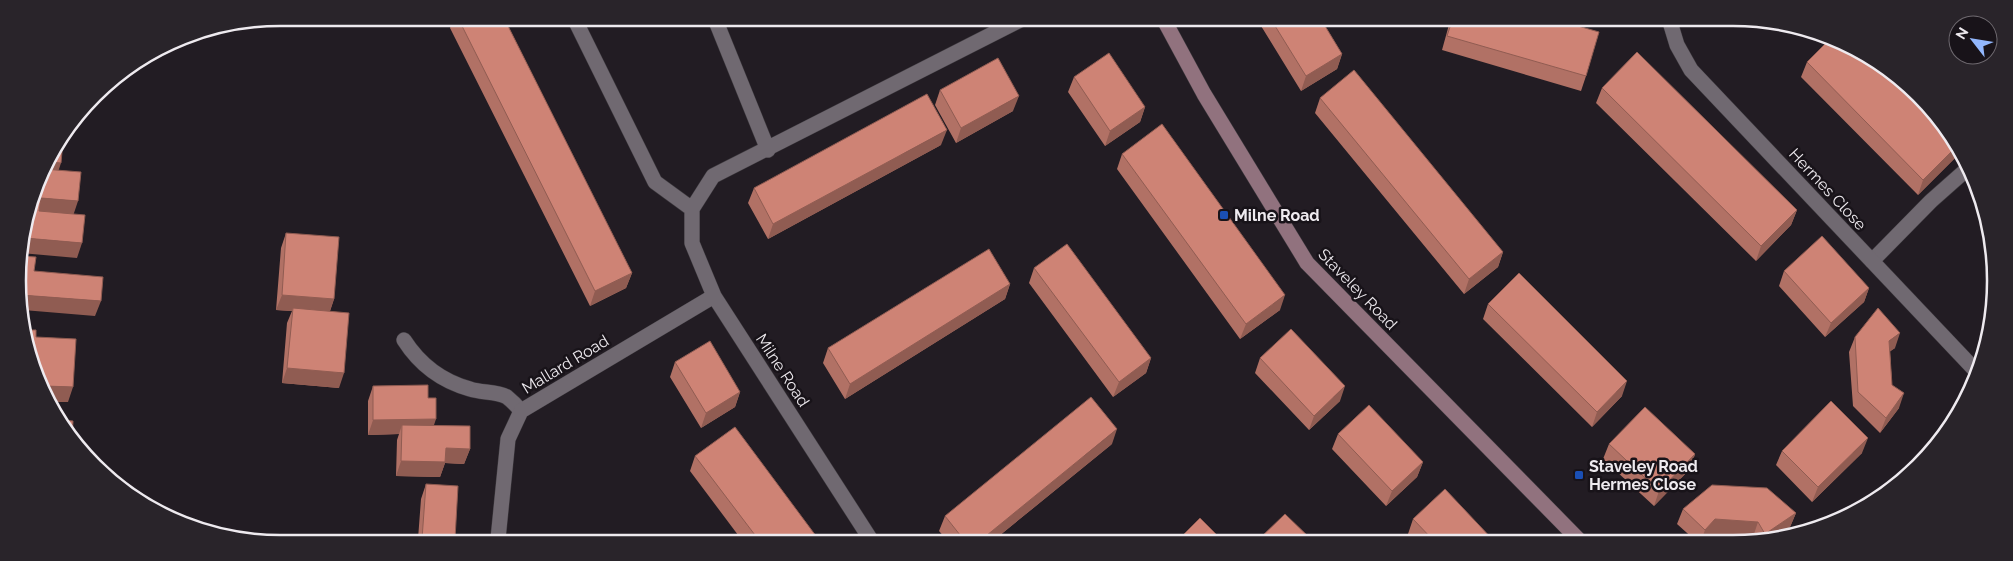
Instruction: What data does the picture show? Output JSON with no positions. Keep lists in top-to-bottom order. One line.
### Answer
{"streets":{"street":["Hermes Close","Staveley Road","Mallard Road","Milne Road"]},"crossings":[["Mallard Road","Milne Road"]],"places":{"transit":["Milne Road","Staveley Road Hermes Close"]},"north":"top left"}
